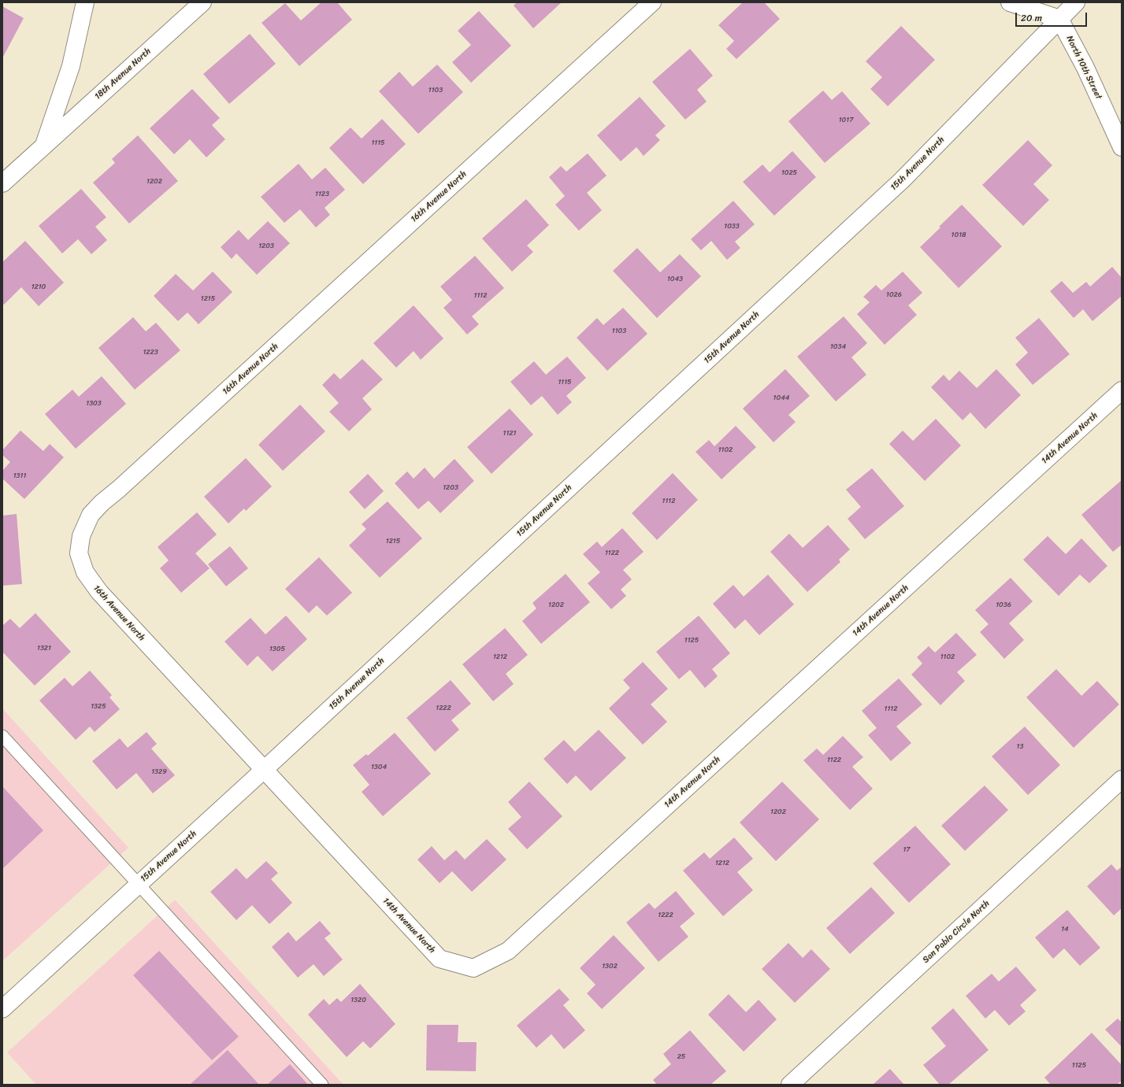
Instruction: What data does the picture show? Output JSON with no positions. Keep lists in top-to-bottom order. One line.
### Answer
{"streets":{"street":["North 10th Street","18th Avenue North","15th Avenue North","16th Avenue North","14th Avenue North","San Pablo Circle North"]},"crossings":[["North 10th Street","15th Avenue North"],["15th Avenue North","16th Avenue North"],["15th Avenue North","14th Avenue North"],["16th Avenue North","14th Avenue North"]],"house_numbers":["1103","1017","1115","1025","1202","1123","1033","1018","1203","1043","1210","1026","1112","1215","1103","1034","1223","1115","1044","1303","1121","1102","1311","1203","1112","1215","1122","1202","1036","1125","1321","1305","1212","1102","1325","1222","1112","13","1122","1304","1329","1202","17","1212","1222","14","1302","1320","25","1125"],"scale_bar":"20 m"}
